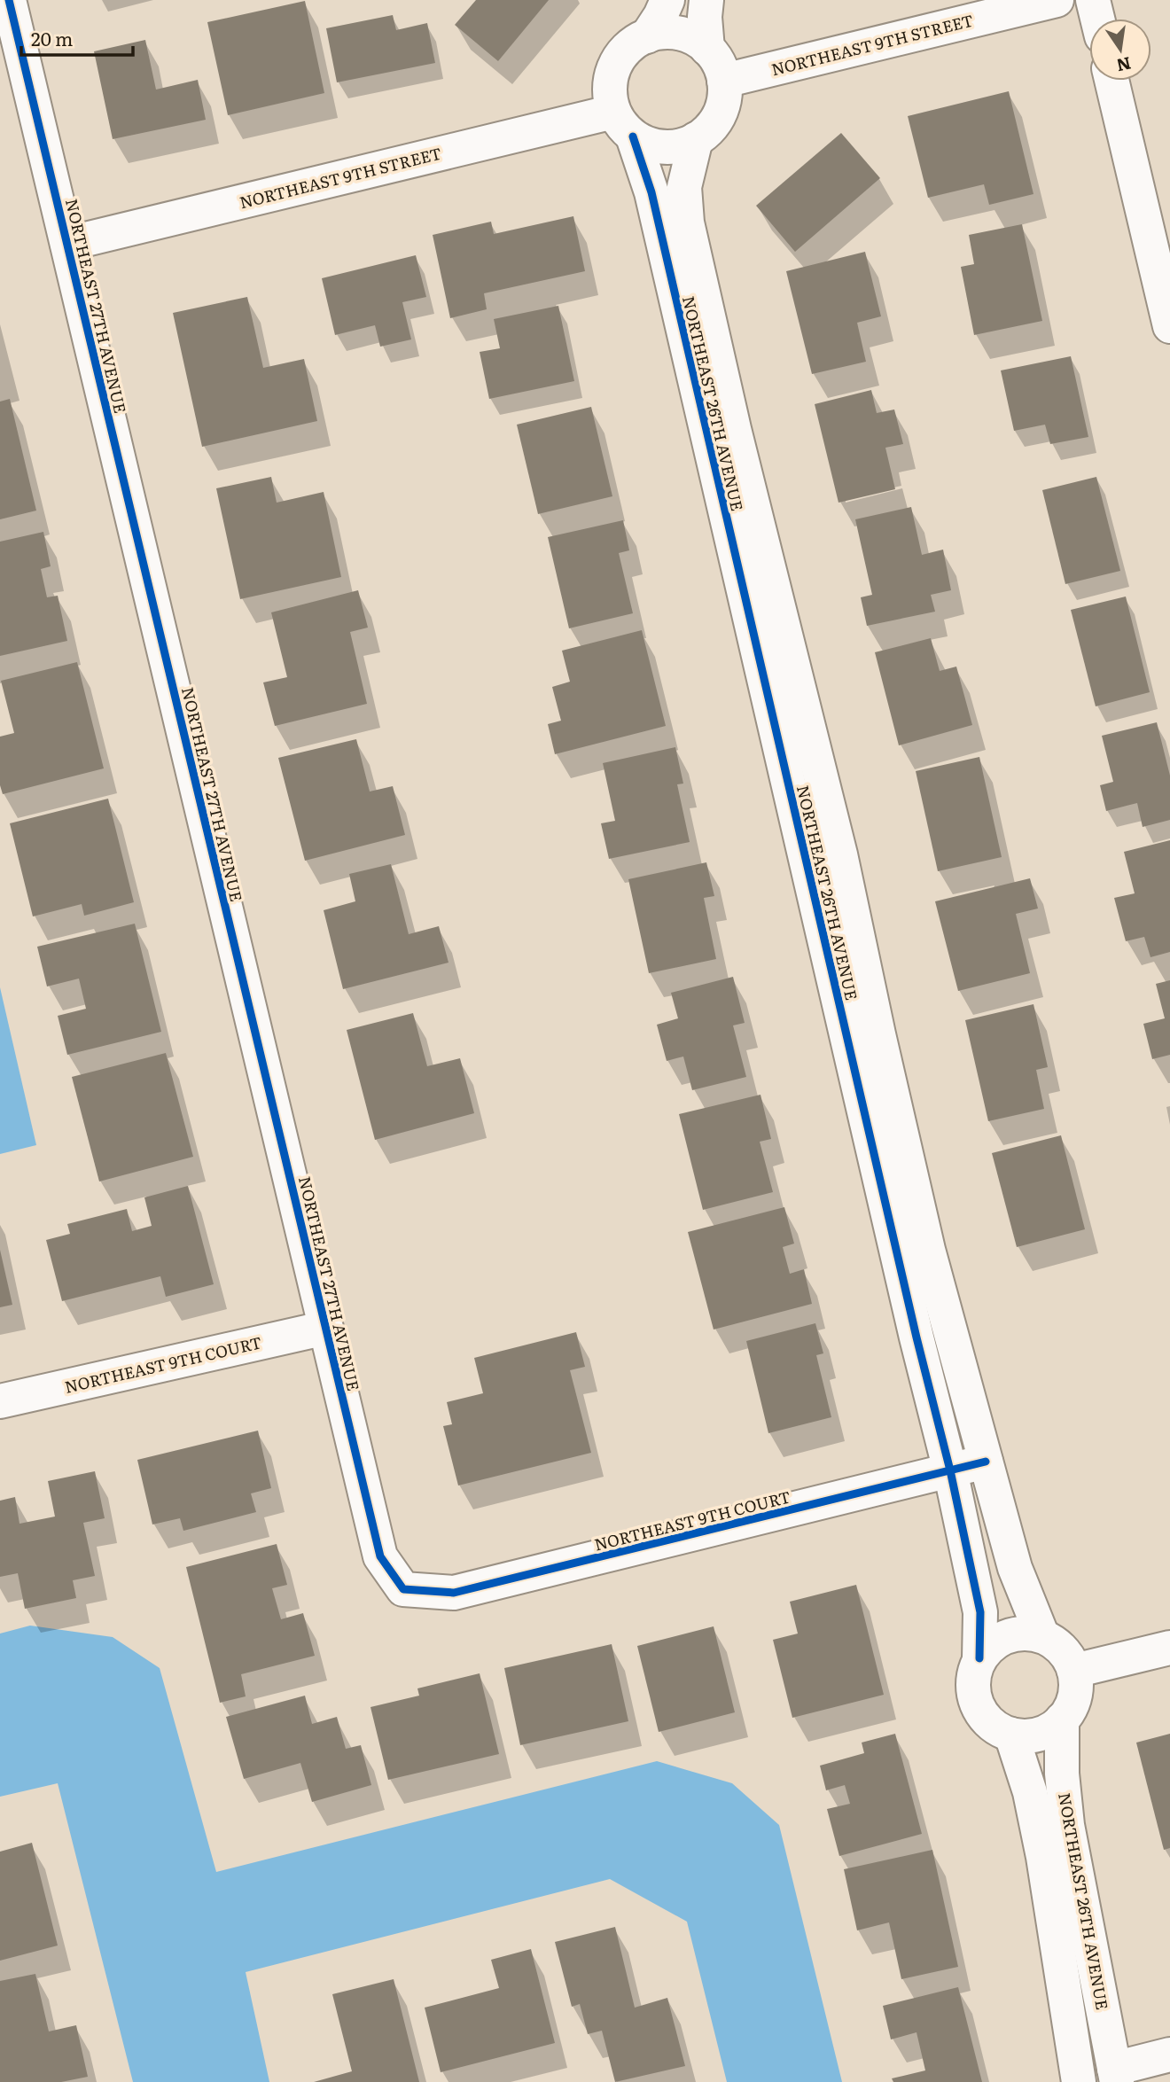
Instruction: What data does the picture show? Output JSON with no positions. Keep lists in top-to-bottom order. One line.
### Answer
{"streets":{"street":["NORTHEAST 9TH STREET","NORTHEAST 27TH AVENUE","NORTHEAST 26TH AVENUE","NORTHEAST 9TH COURT"]},"crossings":[["NORTHEAST 9TH STREET","NORTHEAST 27TH AVENUE"],["NORTHEAST 9TH STREET","NORTHEAST 26TH AVENUE"],["NORTHEAST 27TH AVENUE","NORTHEAST 9TH COURT"],["NORTHEAST 26TH AVENUE","NORTHEAST 9TH COURT"]],"scale_bar":"20 m","north":"bottom"}
